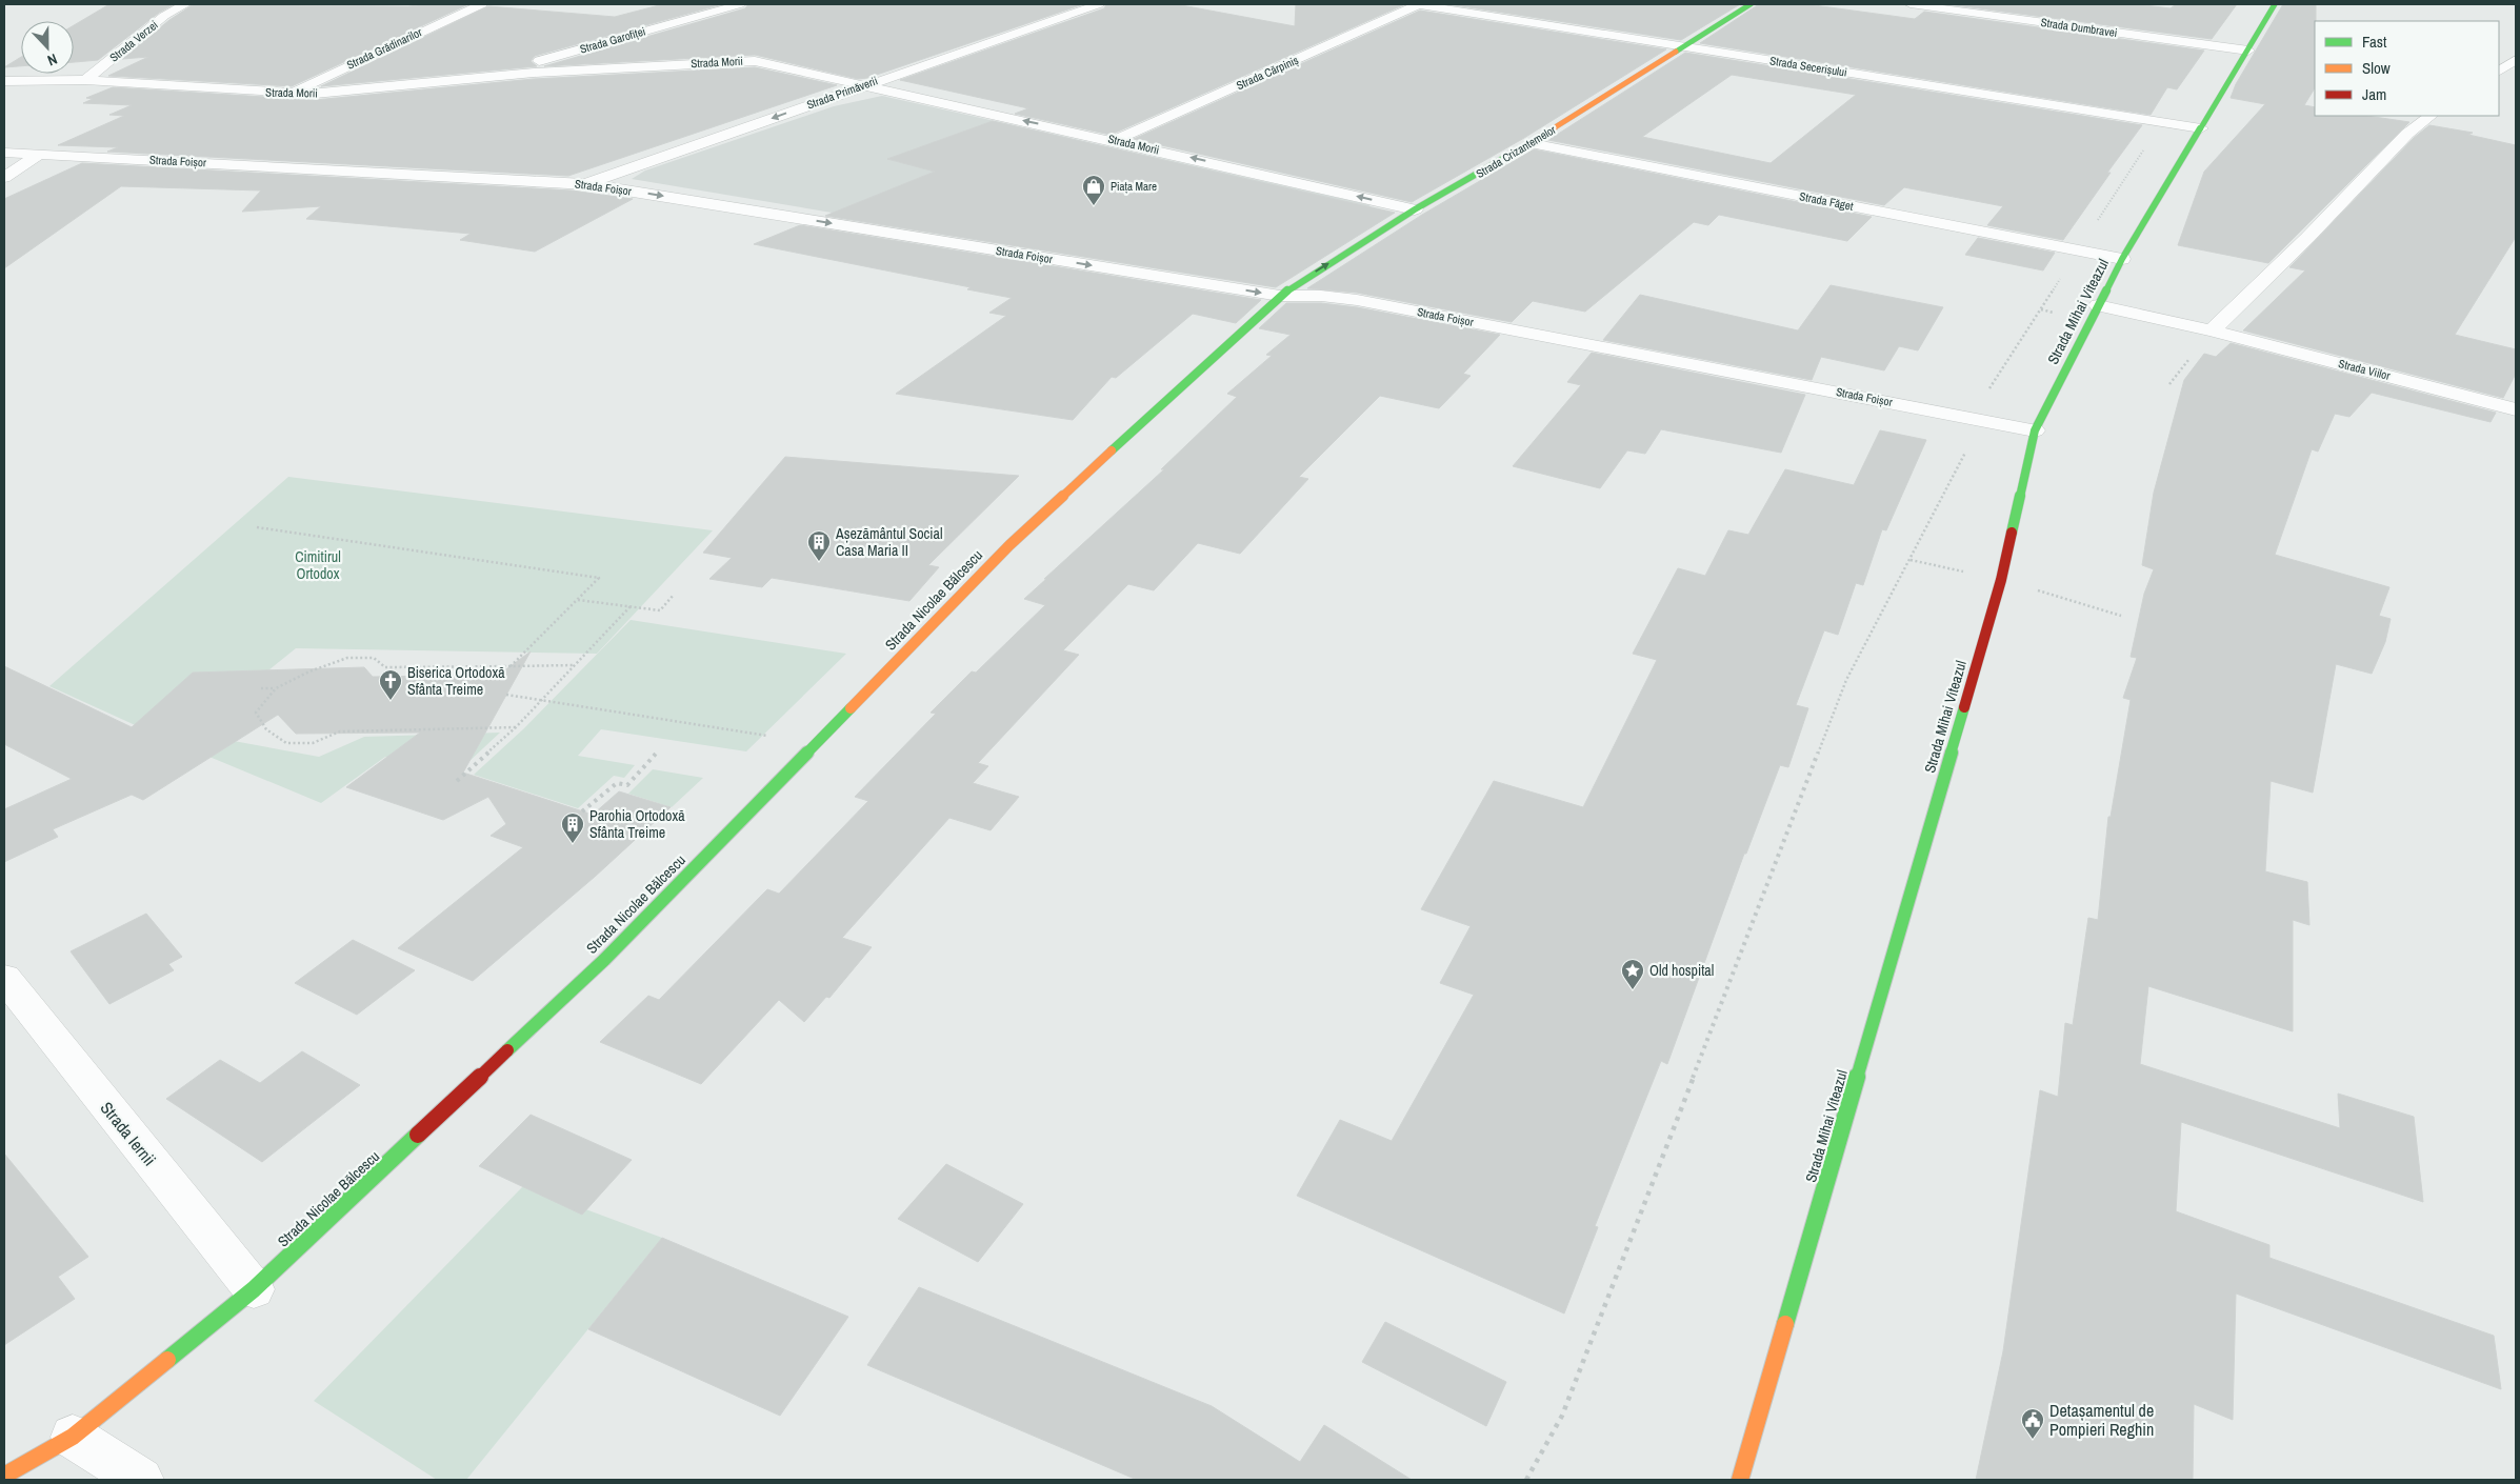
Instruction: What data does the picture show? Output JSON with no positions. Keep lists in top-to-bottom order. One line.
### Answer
{"streets":{"main road":["Strada Crizantemelor","Strada Mihai Viteazul","Strada Nicolae Bălcescu"],"street":["Strada Dumbravei","Strada Garofiței","Strada Verzei","Strada Grădinarilor","Strada Morii","Strada Secerișului","Strada Cărpiniș","Strada Primăverii","Strada Foișor","Strada Făget","Strada Viilor","Strada Iernii"]},"crossings":[["Strada Dumbravei","Strada Mihai Viteazul"],["Strada Garofiței","Strada Morii"],["Strada Verzei","Strada Morii"],["Strada Grădinarilor","Strada Morii"],["Strada Morii","Strada Cărpiniș"],["Strada Morii","Strada Primăverii"],["Strada Morii","Strada Crizantemelor"],["Strada Secerișului","Strada Cărpiniș"],["Strada Secerișului","Strada Crizantemelor"],["Strada Secerișului","Strada Mihai Viteazul"],["Strada Primăverii","Strada Foișor"],["Strada Crizantemelor","Strada Foișor"],["Strada Crizantemelor","Strada Făget"],["Strada Crizantemelor","Strada Nicolae Bălcescu"],["Strada Foișor","Strada Mihai Viteazul"],["Strada Foișor","Strada Nicolae Bălcescu"],["Strada Făget","Strada Mihai Viteazul"],["Strada Mihai Viteazul","Strada Viilor"],["Strada Nicolae Bălcescu","Strada Iernii"]],"one_way":["Strada Morii","Strada Primăverii"],"parks":["Cimitirul Ortodox"],"places":{"shop":["Piața Mare"],"building":["Așezământul Social Casa Maria II","Parohia Ortodoxă Sfânta Treime"],"church":["Biserica Ortodoxă Sfânta Treime"],"place":["Old hospital"],"public building":["Detașamentul de Pompieri Reghin"]},"legend":["Fast","Slow","Jam"],"north":"bottom"}
